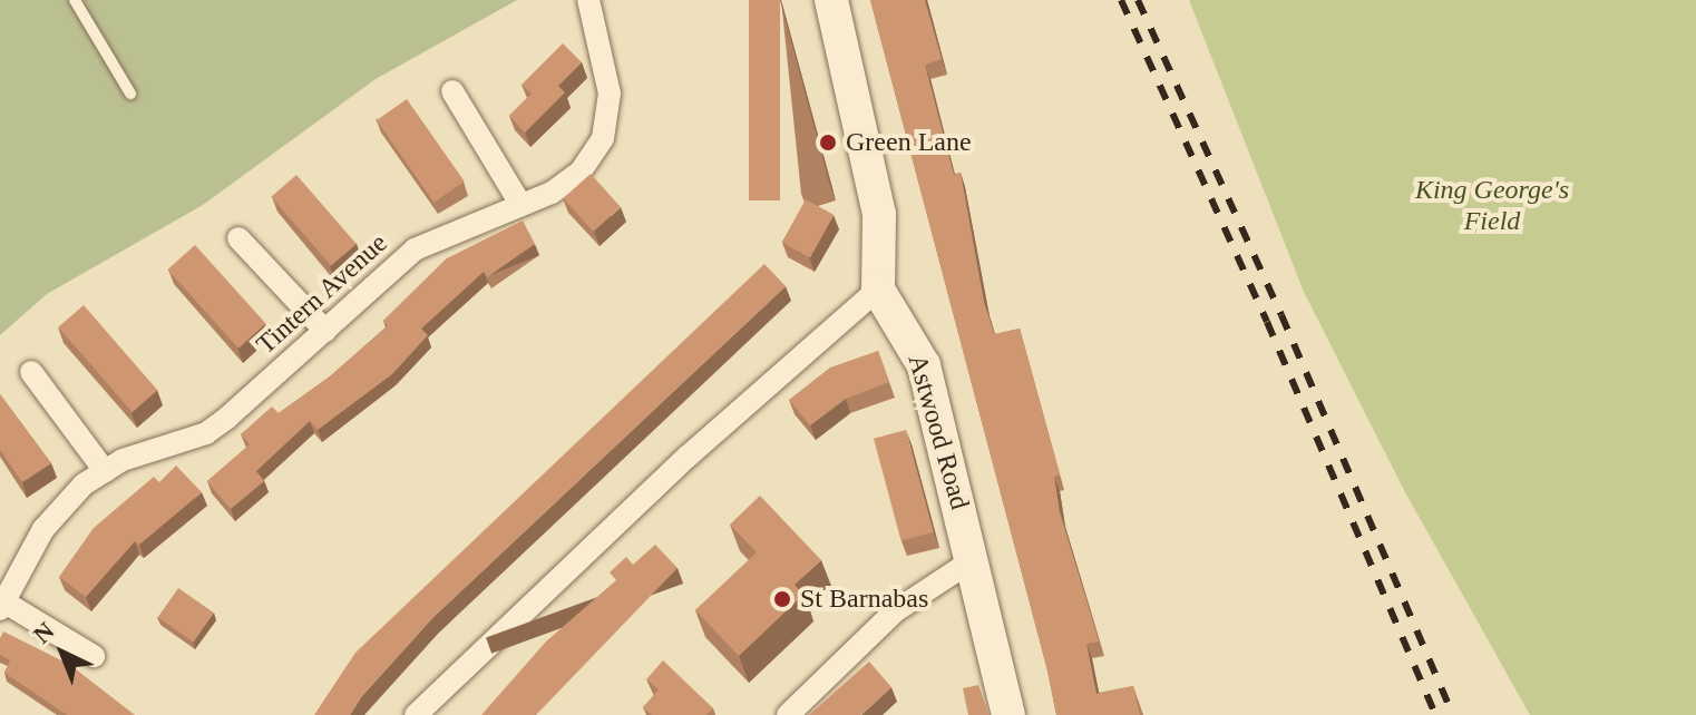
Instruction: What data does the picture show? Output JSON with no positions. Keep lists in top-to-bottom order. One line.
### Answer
{"streets":{"main road":["Astwood Road"],"street":["Tintern Avenue"]},"parks":["King George's Field"],"places":["Green Lane","St Barnabas"],"north":"top left"}
